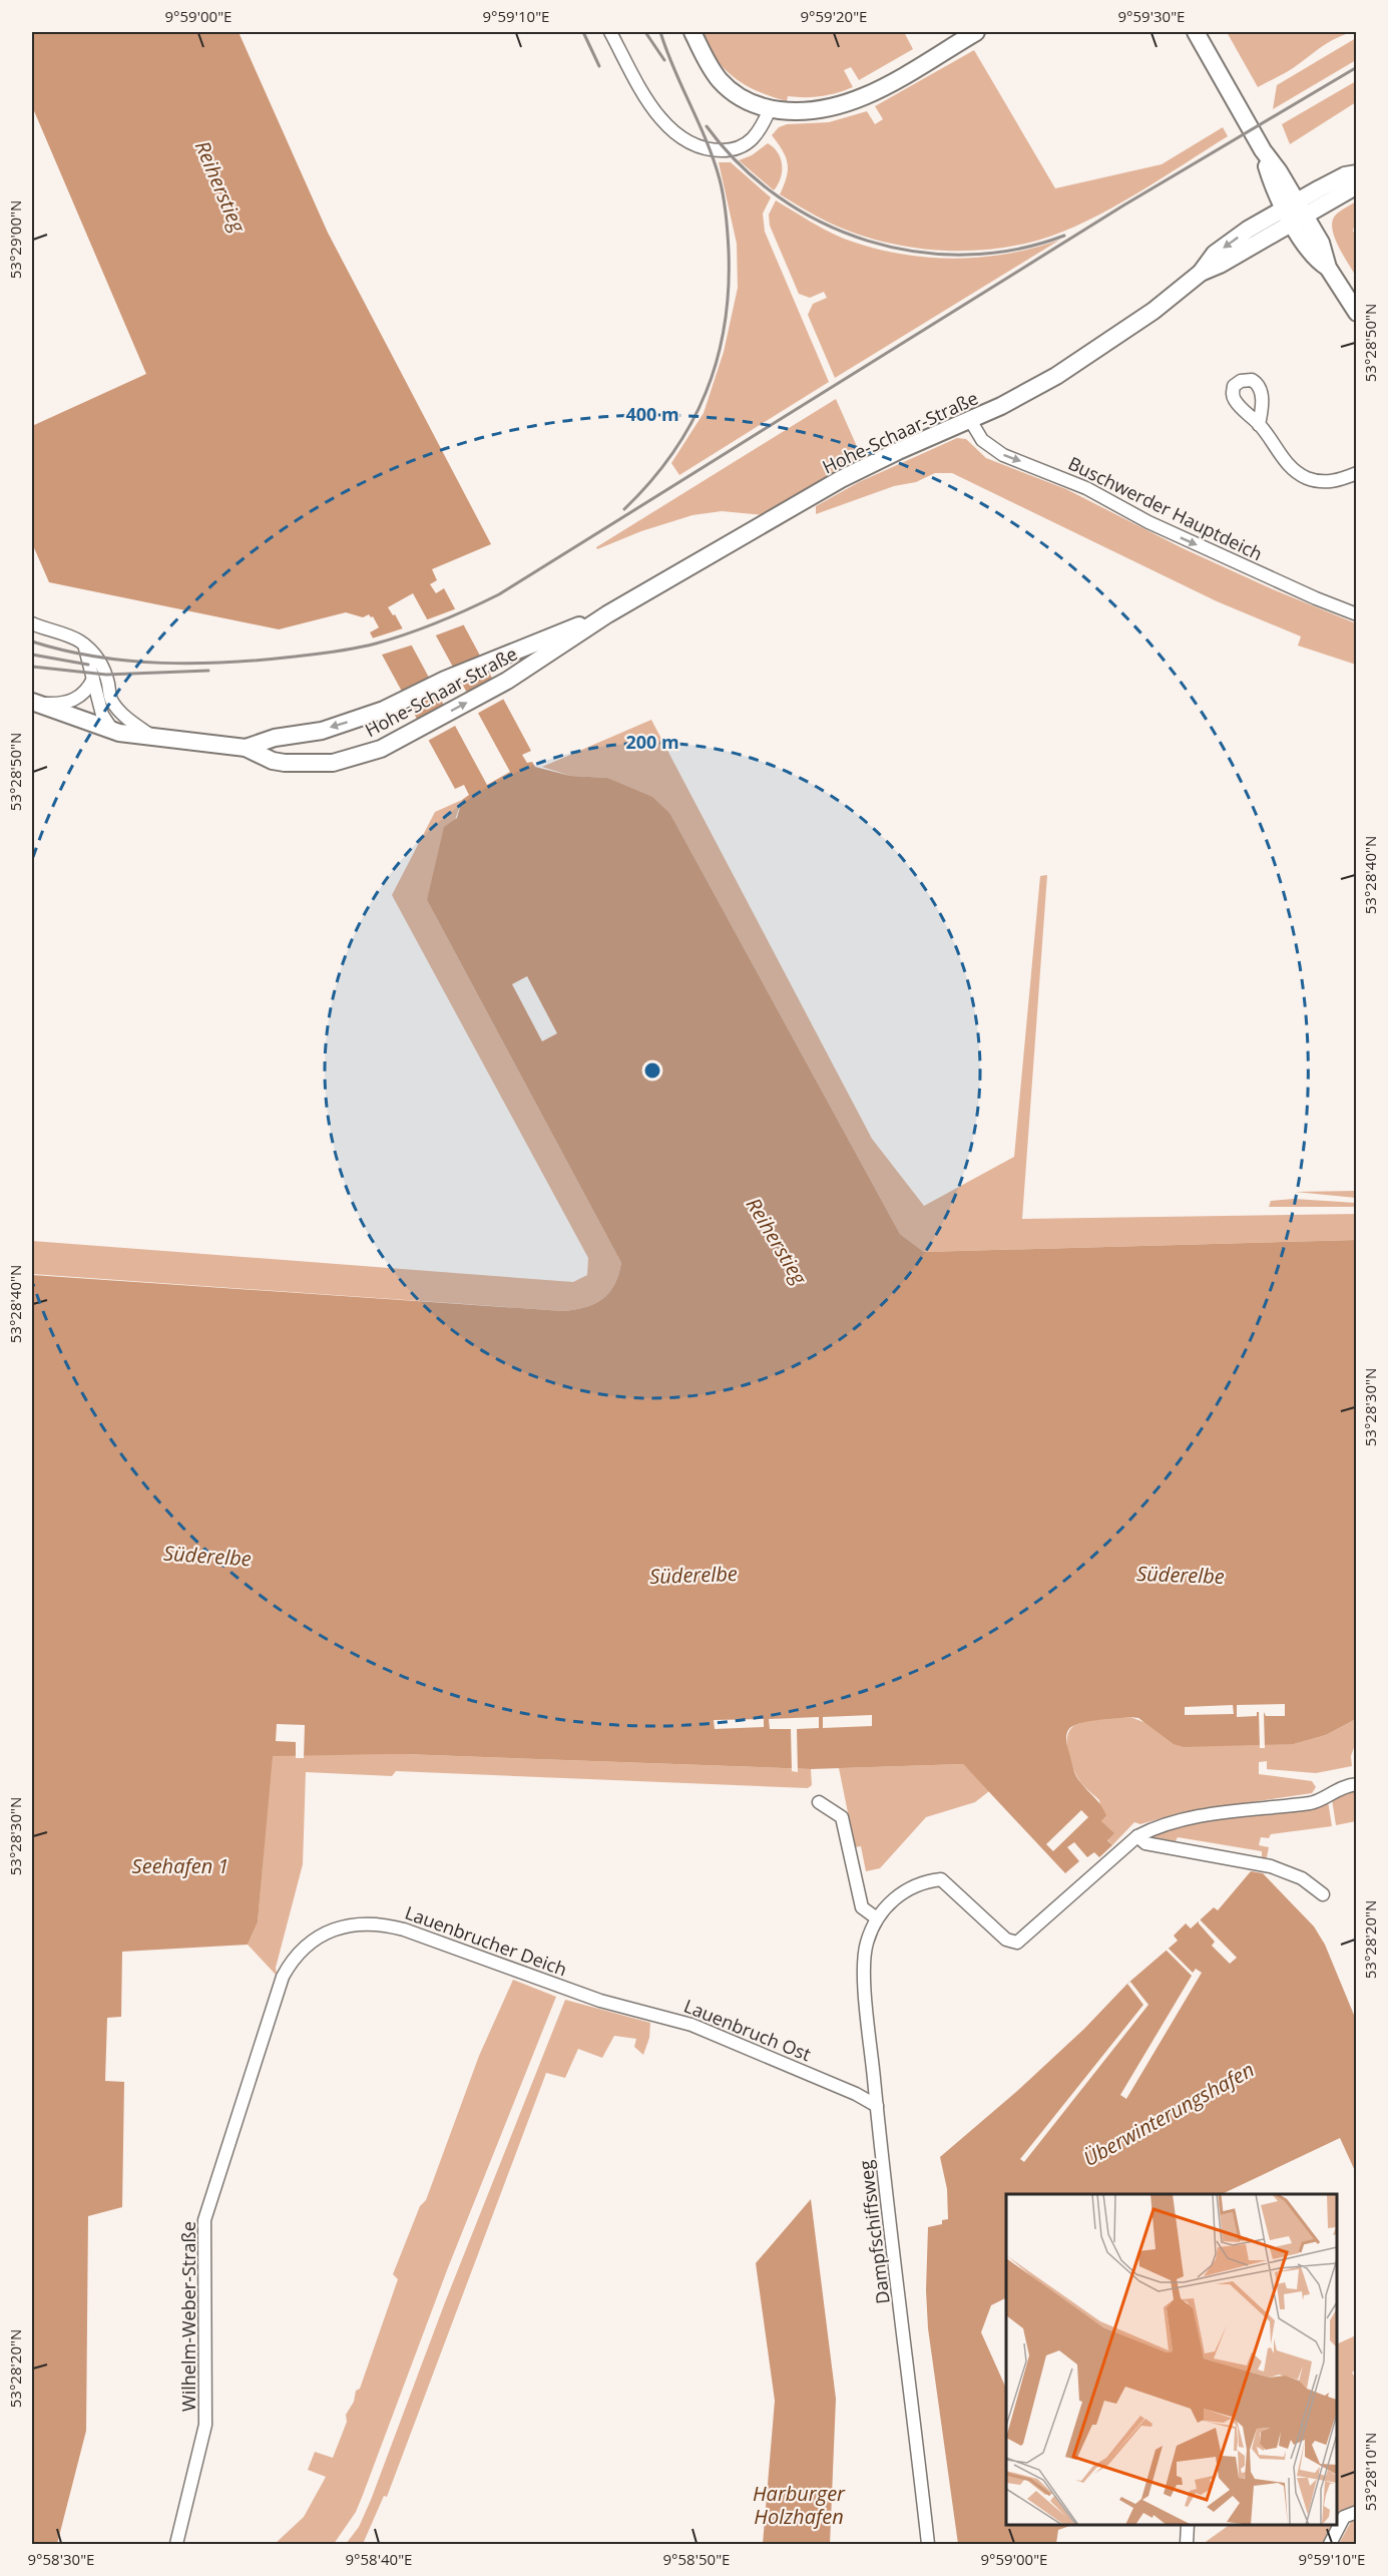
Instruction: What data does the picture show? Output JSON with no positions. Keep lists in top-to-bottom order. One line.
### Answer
{"streets":{"main road":["Hohe-Schaar-Straße"],"street":["Buschwerder Hauptdeich","Lauenbrucher Deich","Lauenbruch Ost","Dampfschiffsweg","Wilhelm-Weber-Straße"]},"crossings":[["Hohe-Schaar-Straße","Buschwerder Hauptdeich"],["Lauenbrucher Deich","Lauenbruch Ost"],["Lauenbrucher Deich","Wilhelm-Weber-Straße"],["Lauenbruch Ost","Dampfschiffsweg"]],"one_way":["Buschwerder Hauptdeich"],"water":["Reiherstieg","Süderelbe","Seehafen 1","Überwinterungshafen","Harburger Holzhafen"],"coordinates":["9°59'00\"E","9°59'10\"E","9°59'20\"E","9°59'30\"E","53°29'00\"N","53°28'50\"N","53°28'40\"N","53°28'30\"N","53°28'20\"N","53°28'10\"N","9°58'30\"E","9°58'40\"E","9°58'50\"E"],"rings":["400 m","200 m"]}
